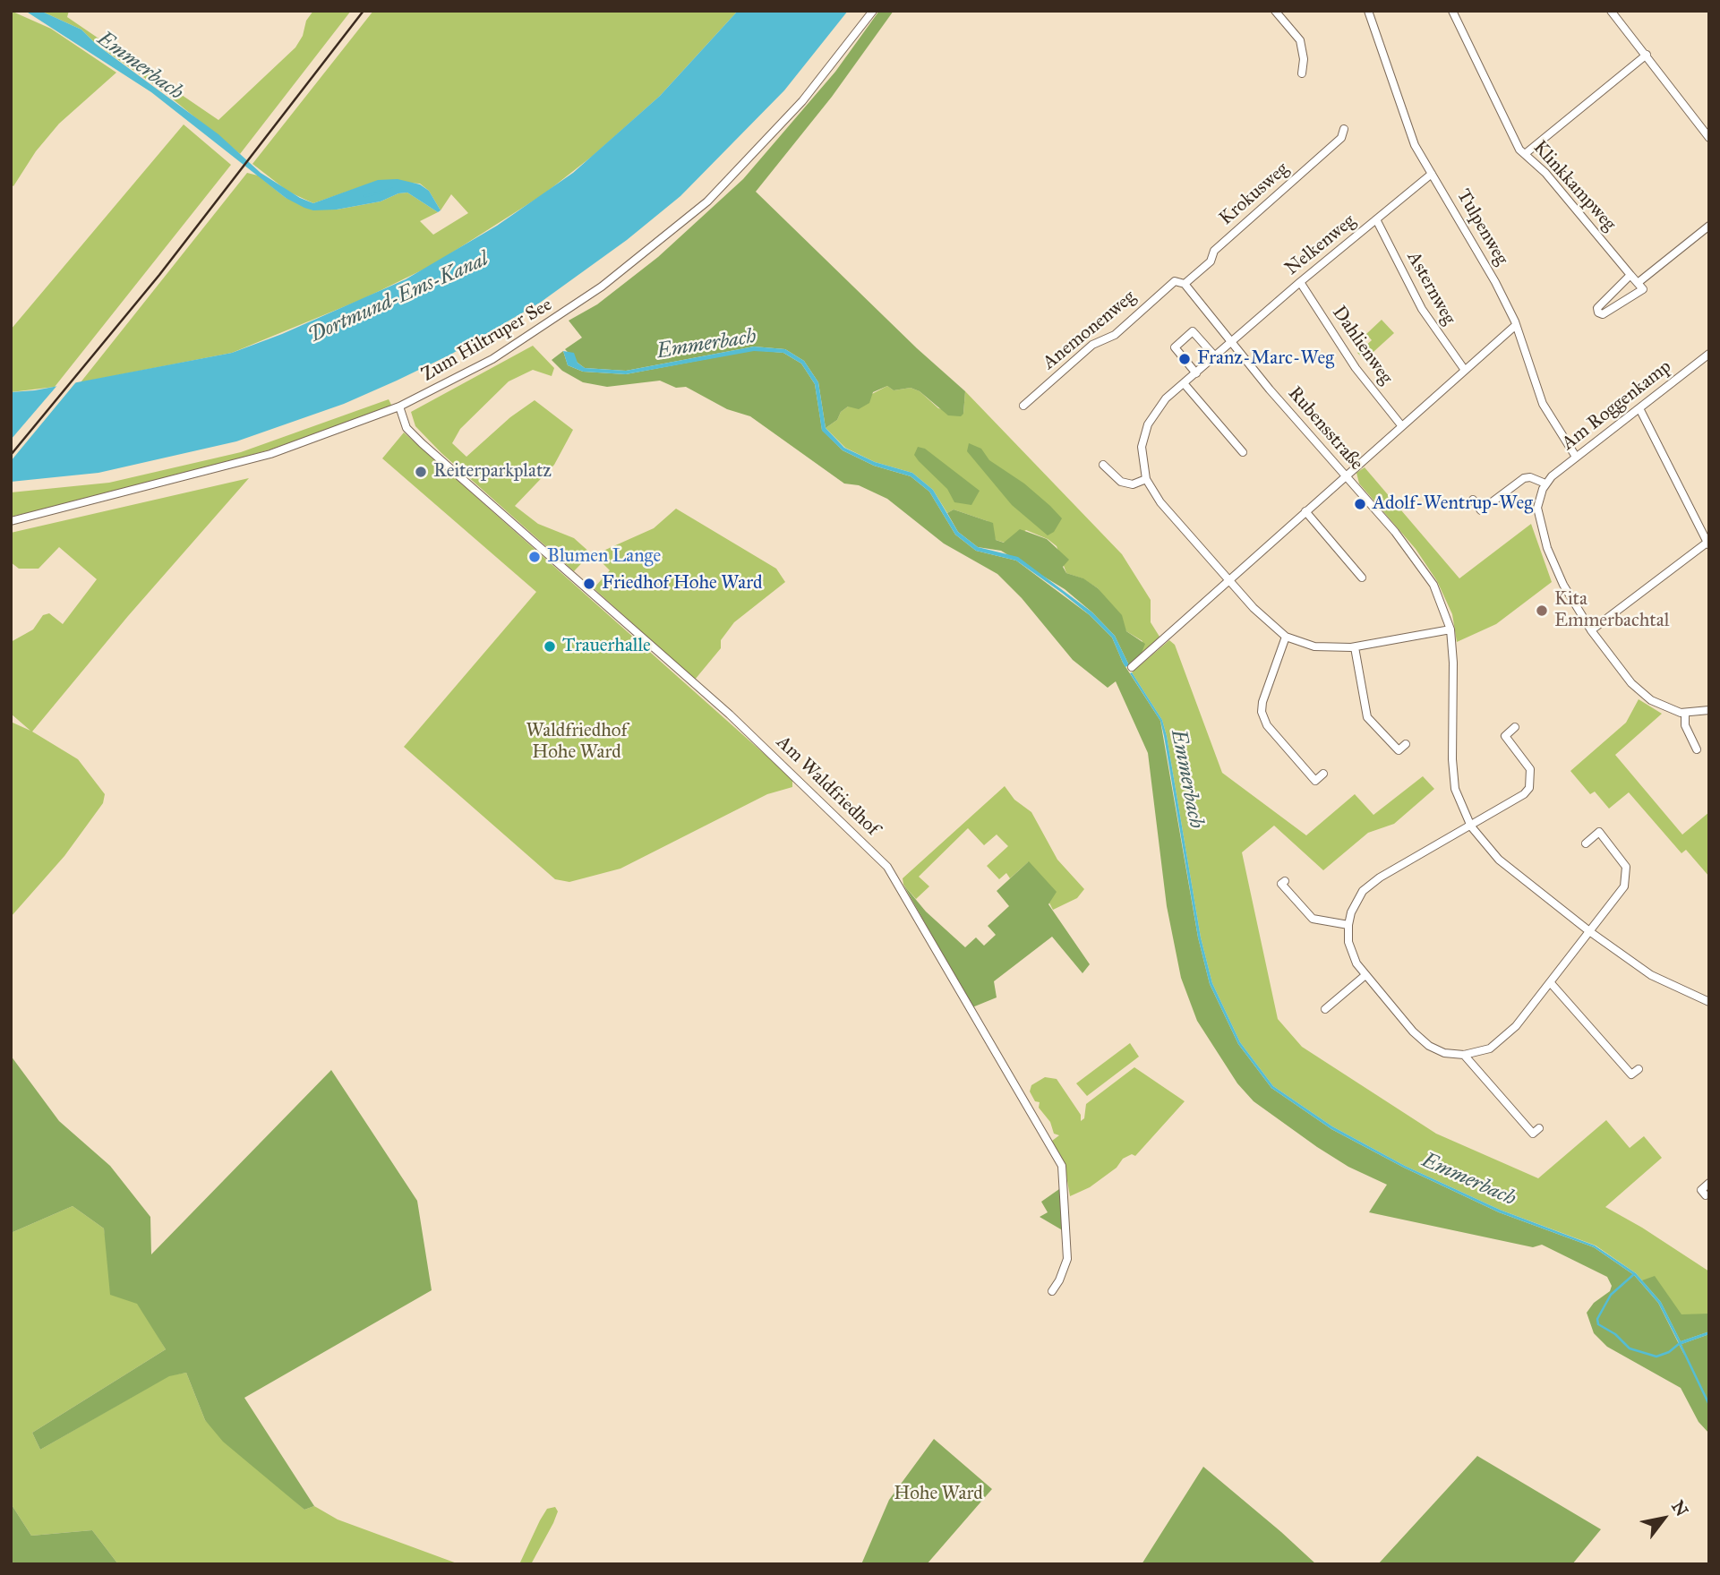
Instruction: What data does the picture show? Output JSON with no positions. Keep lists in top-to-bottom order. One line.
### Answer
{"streets":{"street":["Klinkkampweg","Krokusweg","Tulpenweg","Nelkenweg","Asternweg","Anemonenweg","Zum Hiltruper See","Dahlienweg","Am Roggenkamp","Rubensstraße","Am Waldfriedhof"]},"crossings":[["Krokusweg","Anemonenweg"],["Krokusweg","Rubensstraße"],["Tulpenweg","Nelkenweg"],["Tulpenweg","Am Roggenkamp"],["Nelkenweg","Asternweg"],["Nelkenweg","Dahlienweg"],["Nelkenweg","Rubensstraße"],["Anemonenweg","Rubensstraße"],["Zum Hiltruper See","Am Waldfriedhof"]],"water":["Emmerbach","Dortmund-Ems-Kanal"],"parks":["Waldfriedhof Hohe Ward","Hohe Ward"],"places":["Franz-Marc-Weg","Reiterparkplatz","Adolf-Wentrup-Weg","Blumen Lange","Friedhof Hohe Ward","Kita Emmerbachtal","Trauerhalle"],"north":"top right"}
